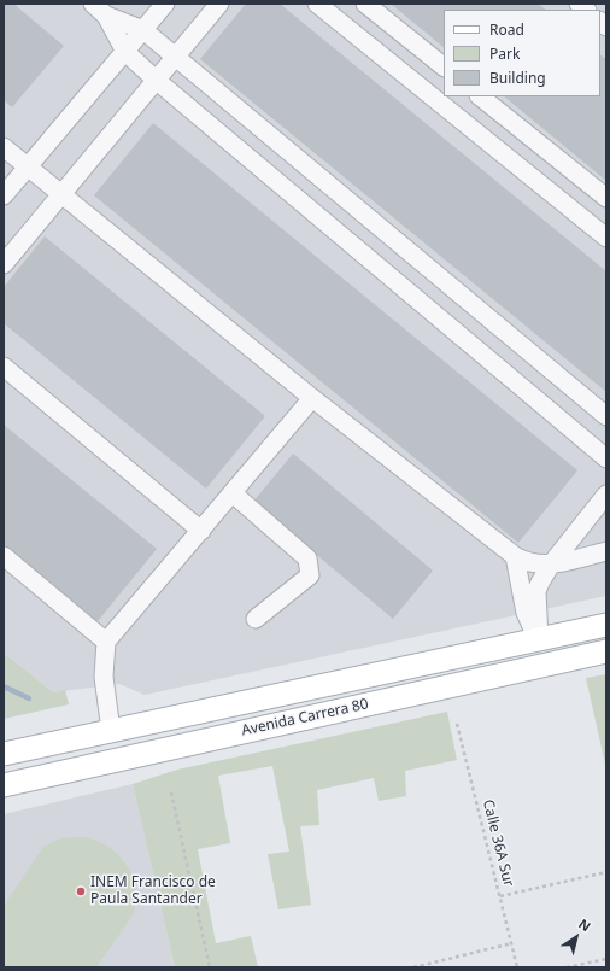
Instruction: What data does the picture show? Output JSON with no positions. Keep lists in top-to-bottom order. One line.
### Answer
{"streets":{"main road":["Avenida Carrera 80"],"path":["Calle 36A Sur"]},"places":["INEM Francisco de Paula Santander"],"legend":["Road","Park","Building"],"north":"top right"}
